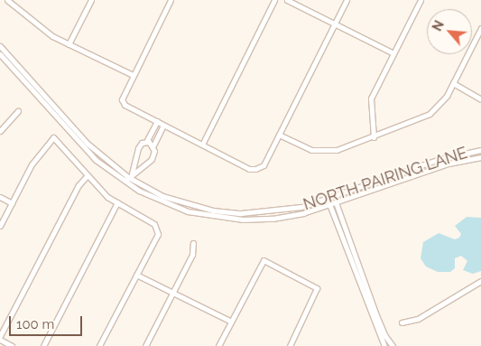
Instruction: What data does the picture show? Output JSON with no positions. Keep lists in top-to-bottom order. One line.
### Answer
{"streets":{"street":["NORTH PAIRING LANE"]},"scale_bar":"100 m","north":"top left"}
